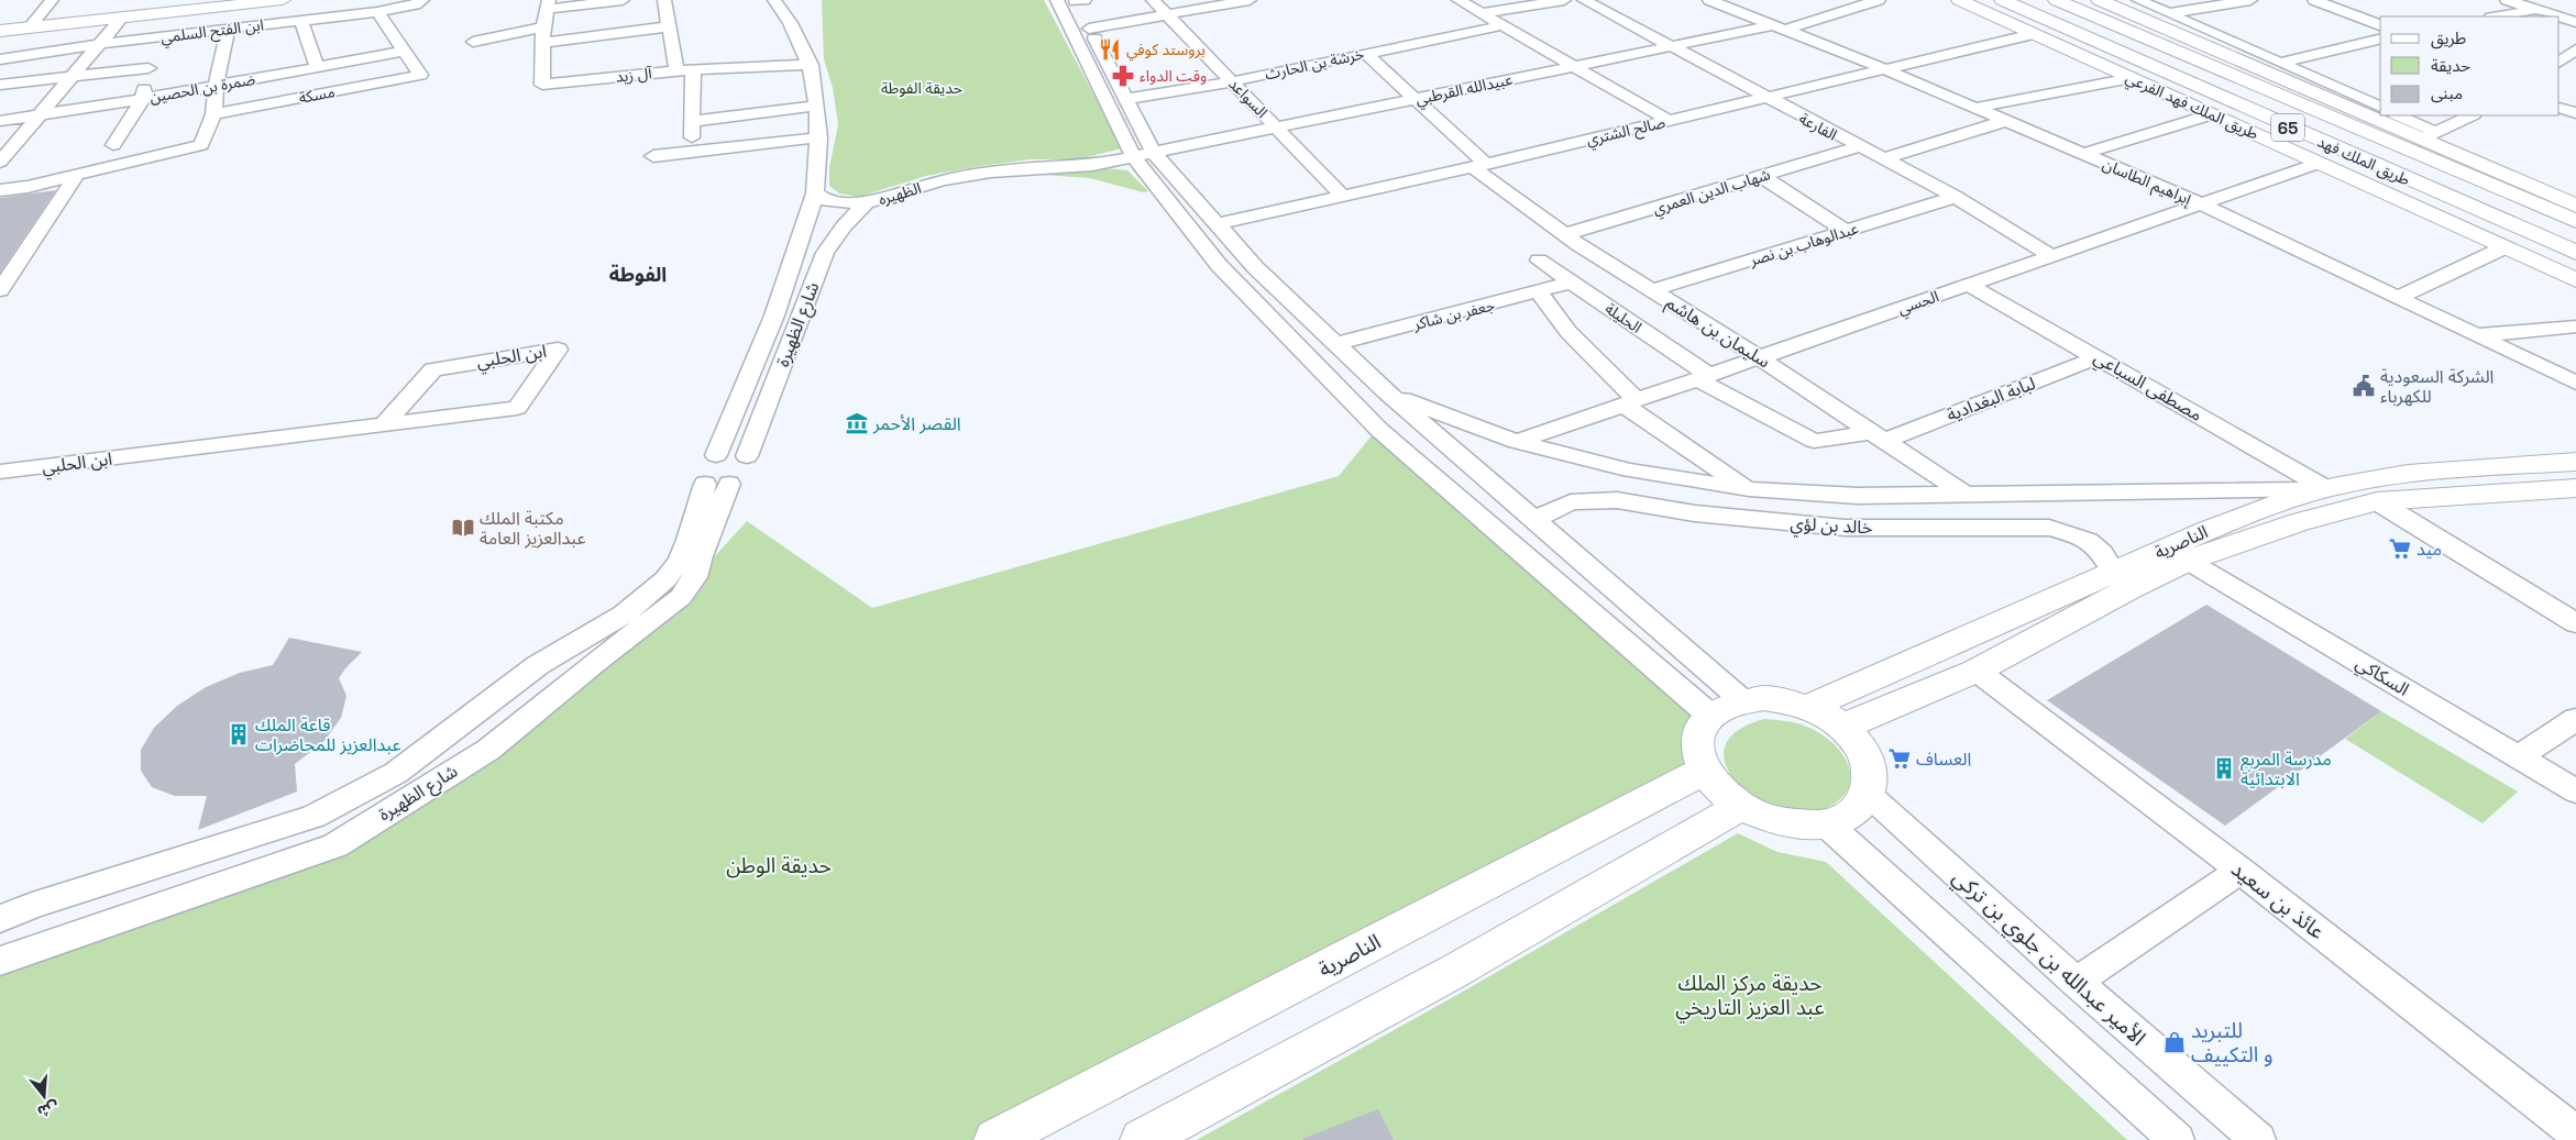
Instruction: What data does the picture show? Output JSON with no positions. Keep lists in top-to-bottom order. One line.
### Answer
{"streets":{"main road":["طريق الملك فهد الفرعي","65","طريق الملك فهد","الناصرية"],"street":["ابن الفتح السلمي","خرشة بن الحارث","آل زيد","ضمرة بن الحصين","عبيدالله القرطبي","مسكة","السواعد","الفارعة","صالح الشتري","إبراهيم الطاسان","شهاب الدين العمري","الظهيره","عبدالوهاب بن نصر","الحسي","جعفر بن شاكر","الحليلة","شارع الظهيرة","سليمان بن هاشم","ابن الحلبي","مصطفى السباعي","لبابة البغدادية","خالد بن لؤي","السكاكي","عائذ بن سعيد","الأمير عبدالله بن جلوي بن تركي"]},"crossings":[["خرشة بن الحارث","السواعد"],["خرشة بن الحارث","سليمان بن هاشم"],["ضمرة بن الحصين","مسكة"],["عبيدالله القرطبي","السواعد"],["عبيدالله القرطبي","الفارعة"],["عبيدالله القرطبي","إبراهيم الطاسان"],["عبيدالله القرطبي","الظهيره"],["عبيدالله القرطبي","سليمان بن هاشم"],["السواعد","صالح الشتري"],["طريق الملك فهد الفرعي","صالح الشتري"],["طريق الملك فهد الفرعي","الحسي"],["الفارعة","صالح الشتري"],["الفارعة","شهاب الدين العمري"],["الفارعة","عبدالوهاب بن نصر"],["الفارعة","الحسي"],["صالح الشتري","إبراهيم الطاسان"],["صالح الشتري","سليمان بن هاشم"],["إبراهيم الطاسان","الحسي"],["شهاب الدين العمري","الحليلة"],["شهاب الدين العمري","سليمان بن هاشم"],["الظهيره","شارع الظهيرة"],["عبدالوهاب بن نصر","سليمان بن هاشم"],["الحسي","الحليلة"],["الحسي","سليمان بن هاشم"],["الحسي","مصطفى السباعي"],["جعفر بن شاكر","الحليلة"],["الحليلة","سليمان بن هاشم"],["الحليلة","لبابة البغدادية"],["سليمان بن هاشم","لبابة البغدادية"],["مصطفى السباعي","لبابة البغدادية"],["مصطفى السباعي","الناصرية"],["خالد بن لؤي","الناصرية"],["الناصرية","السكاكي"],["الناصرية","عائذ بن سعيد"],["الناصرية","الأمير عبدالله بن جلوي بن تركي"]],"districts":["الفوطة"],"parks":["حديقة الفوطة","حديقة الوطن","حديقة مركز الملك عبد العزيز التاريخي"],"places":{"restaurant":["بروستد كوفي"],"pharmacy":["وقت الدواء"],"public building":["الشركة السعودية للكهرباء"],"museum":["القصر الأحمر"],"library":["مكتبة الملك عبدالعزيز العامة"],"supermarket":["ميد","العساف"],"building":["قاعة الملك عبدالعزيز للمحاضرات","مدرسة المربع الابتدائية"],"shop":["للتبريد و التكييف"]},"legend":["طريق","حديقة","مبنى"],"north":"bottom"}
